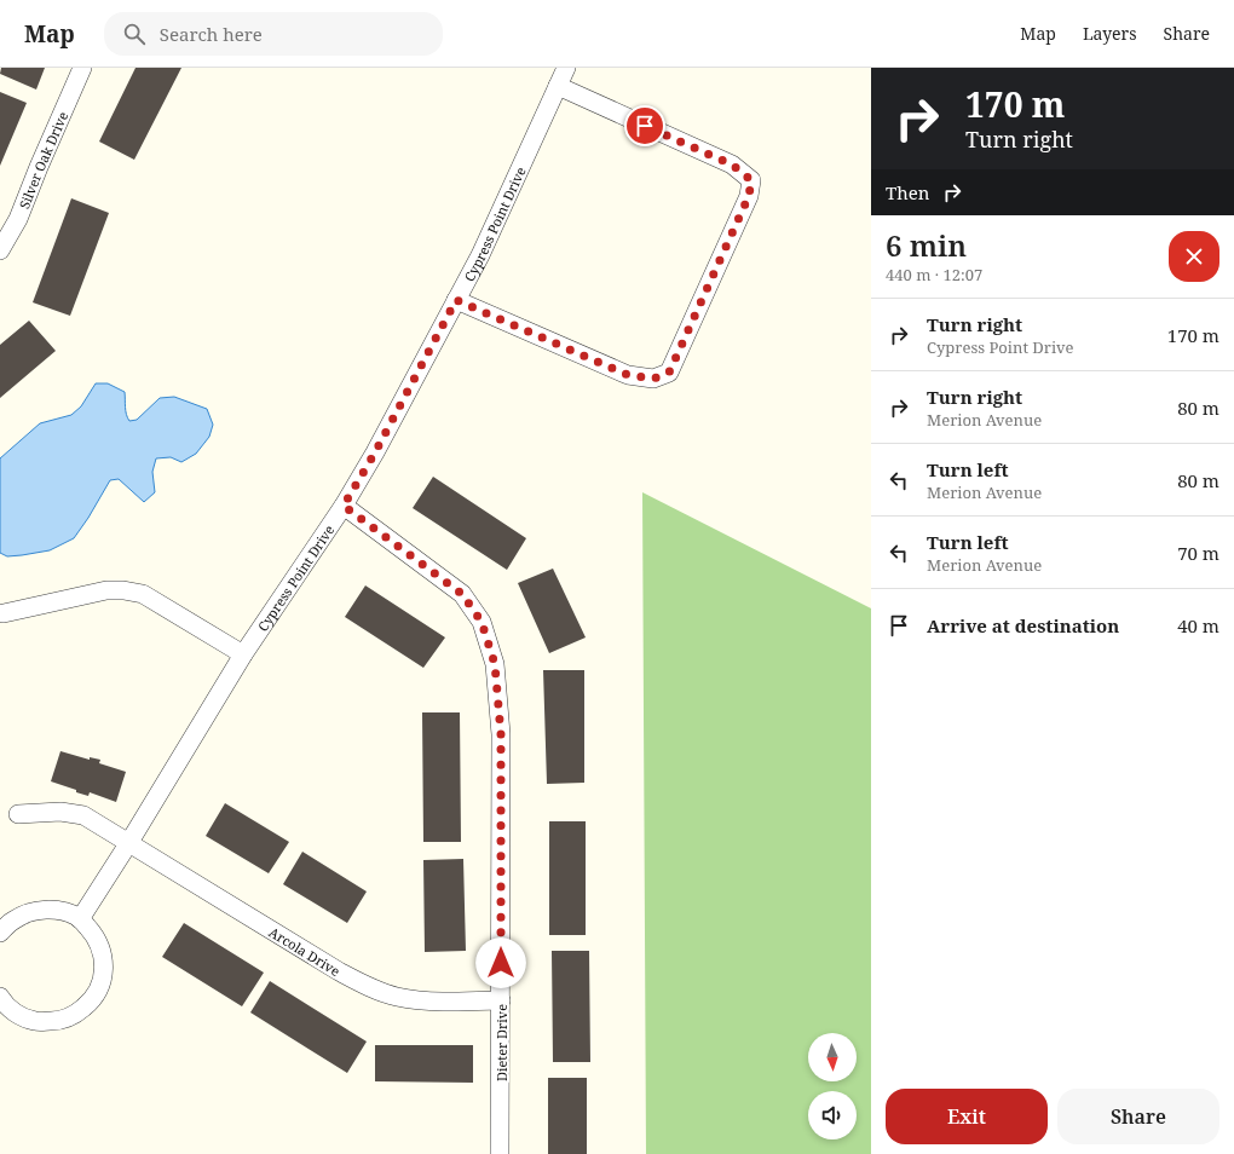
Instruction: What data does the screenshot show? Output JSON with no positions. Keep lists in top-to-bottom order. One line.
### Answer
{"streets":{"street":["Silver Oak Drive","Cypress Point Drive","Arcola Drive","Dieter Drive"]},"crossings":[["Cypress Point Drive","Arcola Drive"],["Cypress Point Drive","Dieter Drive"],["Arcola Drive","Dieter Drive"]],"north":"bottom","page":{"header":"Map","search":"Search here","nav":["Map","Layers","Share"],"turn":["170 m","Turn right"],"then":"Then","heading":["6 min","440 m · 12:07"],"list":[{"name":"Turn right","note":"Cypress Point Drive","value":"170 m"},{"name":"Turn right","note":"Merion Avenue","value":"80 m"},{"name":"Turn left","note":"Merion Avenue","value":"80 m"},{"name":"Turn left","note":"Merion Avenue","value":"70 m"},{"name":"Arrive at destination","value":"40 m"}],"buttons":["Exit","Share"]}}
